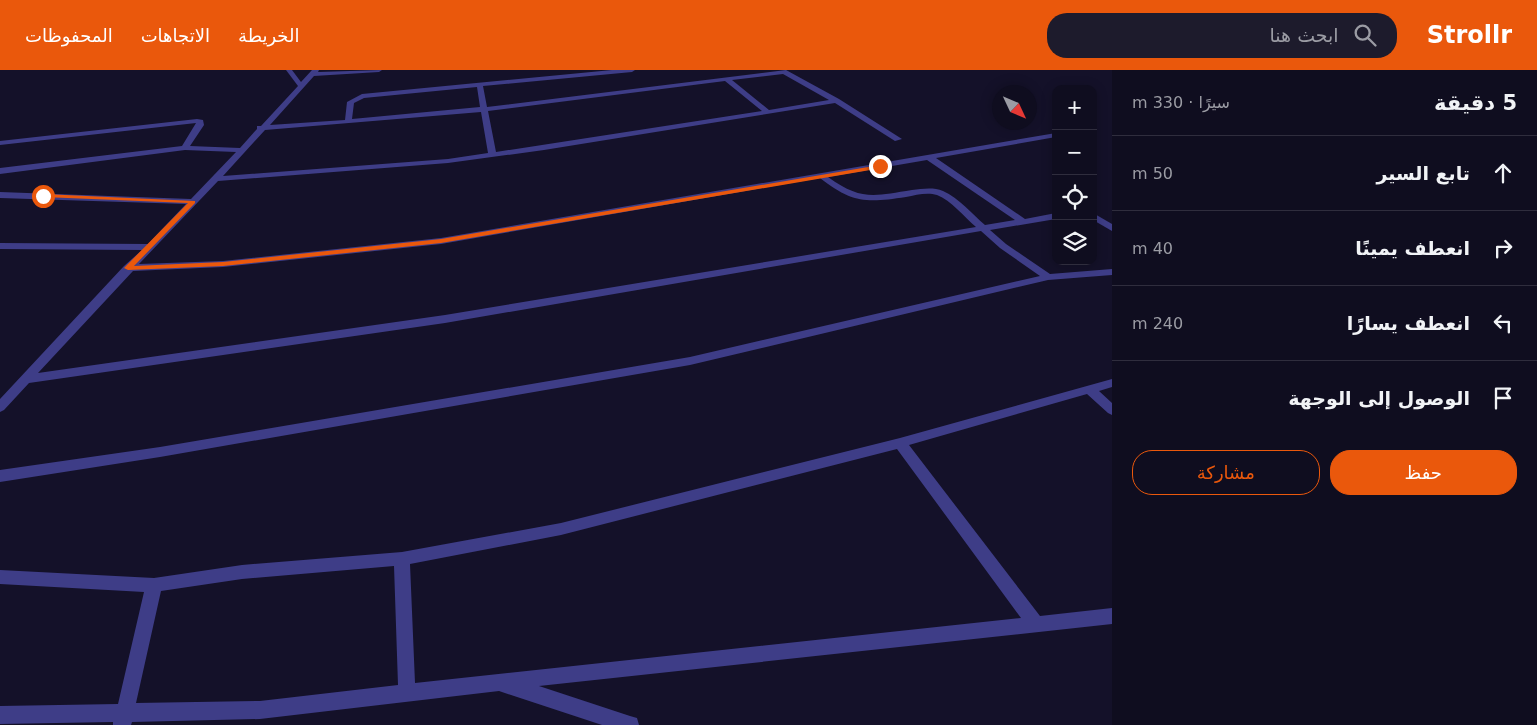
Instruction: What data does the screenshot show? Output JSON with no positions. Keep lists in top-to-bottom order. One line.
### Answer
{"north":"bottom right","page":{"header":"Strollr","search":"ابحث هنا","nav":["الخريطة","الاتجاهات","المحفوظات"],"heading":["5 دقيقة","سيرًا · 330 m"],"map_buttons":["+","−"],"list":[["تابع السير","50 m"],["انعطف يمينًا","40 m"],["انعطف يسارًا","240 m"],"الوصول إلى الوجهة"],"buttons":["حفظ","مشاركة"]}}
